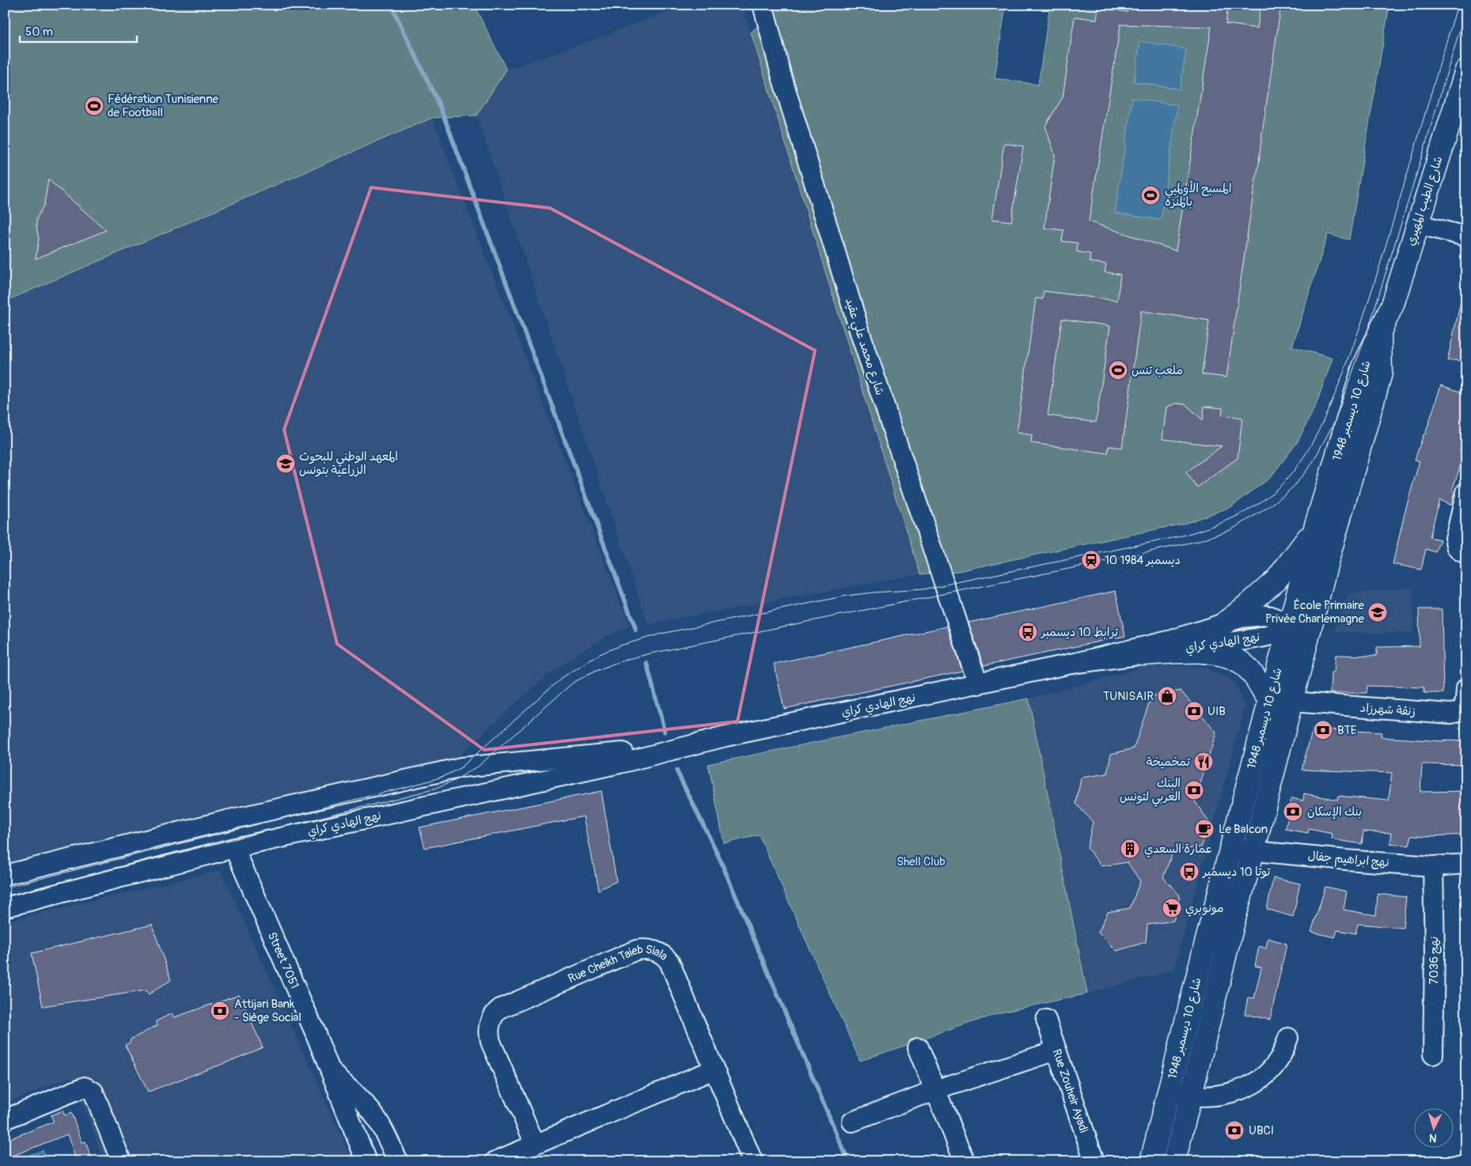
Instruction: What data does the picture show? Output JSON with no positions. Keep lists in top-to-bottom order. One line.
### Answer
{"streets":{"main road":["شارع الطيب المهيري","شارع 10 ديسمبر 1948"],"street":["شارع محمد علي عقيد","نهج الهادي كراي","زنقة شهرزاد","نهج ابراهيم جفال","Street 7051","نهج 7036","Rue Cheikh Taieb Siala","Rue Zouheir Ayadi"]},"crossings":[["شارع الطيب المهيري","شارع 10 ديسمبر 1948"],["شارع محمد علي عقيد","نهج الهادي كراي"],["شارع 10 ديسمبر 1948","نهج الهادي كراي"],["شارع 10 ديسمبر 1948","زنقة شهرزاد"],["شارع 10 ديسمبر 1948","نهج ابراهيم جفال"],["نهج الهادي كراي","Street 7051"],["نهج ابراهيم جفال","نهج 7036"]],"parks":["Shell Club"],"places":{"sports":["Fédération Tunisienne de Football","المسبح الأولمبي بالمنزه","ملعب تنس"],"school or university":["المعهد الوطني للبحوث الزراعية بتونس","École Primaire Privée Charlemagne"],"station":["10 ديسمبر 1984"],"bus stop":["ترابط 10 ديسمبر","توتا 10 ديسمبر"],"shop":["TUNISAIR"],"bank":["UIB","BTE","البنك العربي لتونس","بنك الإسكان","Attijari Bank - Siège Social","UBCI"],"restaurant":["تمخميخة"],"cafe":["Le Balcon"],"building":["عمارة السعدي"],"supermarket":["مونوبري"]},"scale_bar":"50 m","north":"bottom"}
